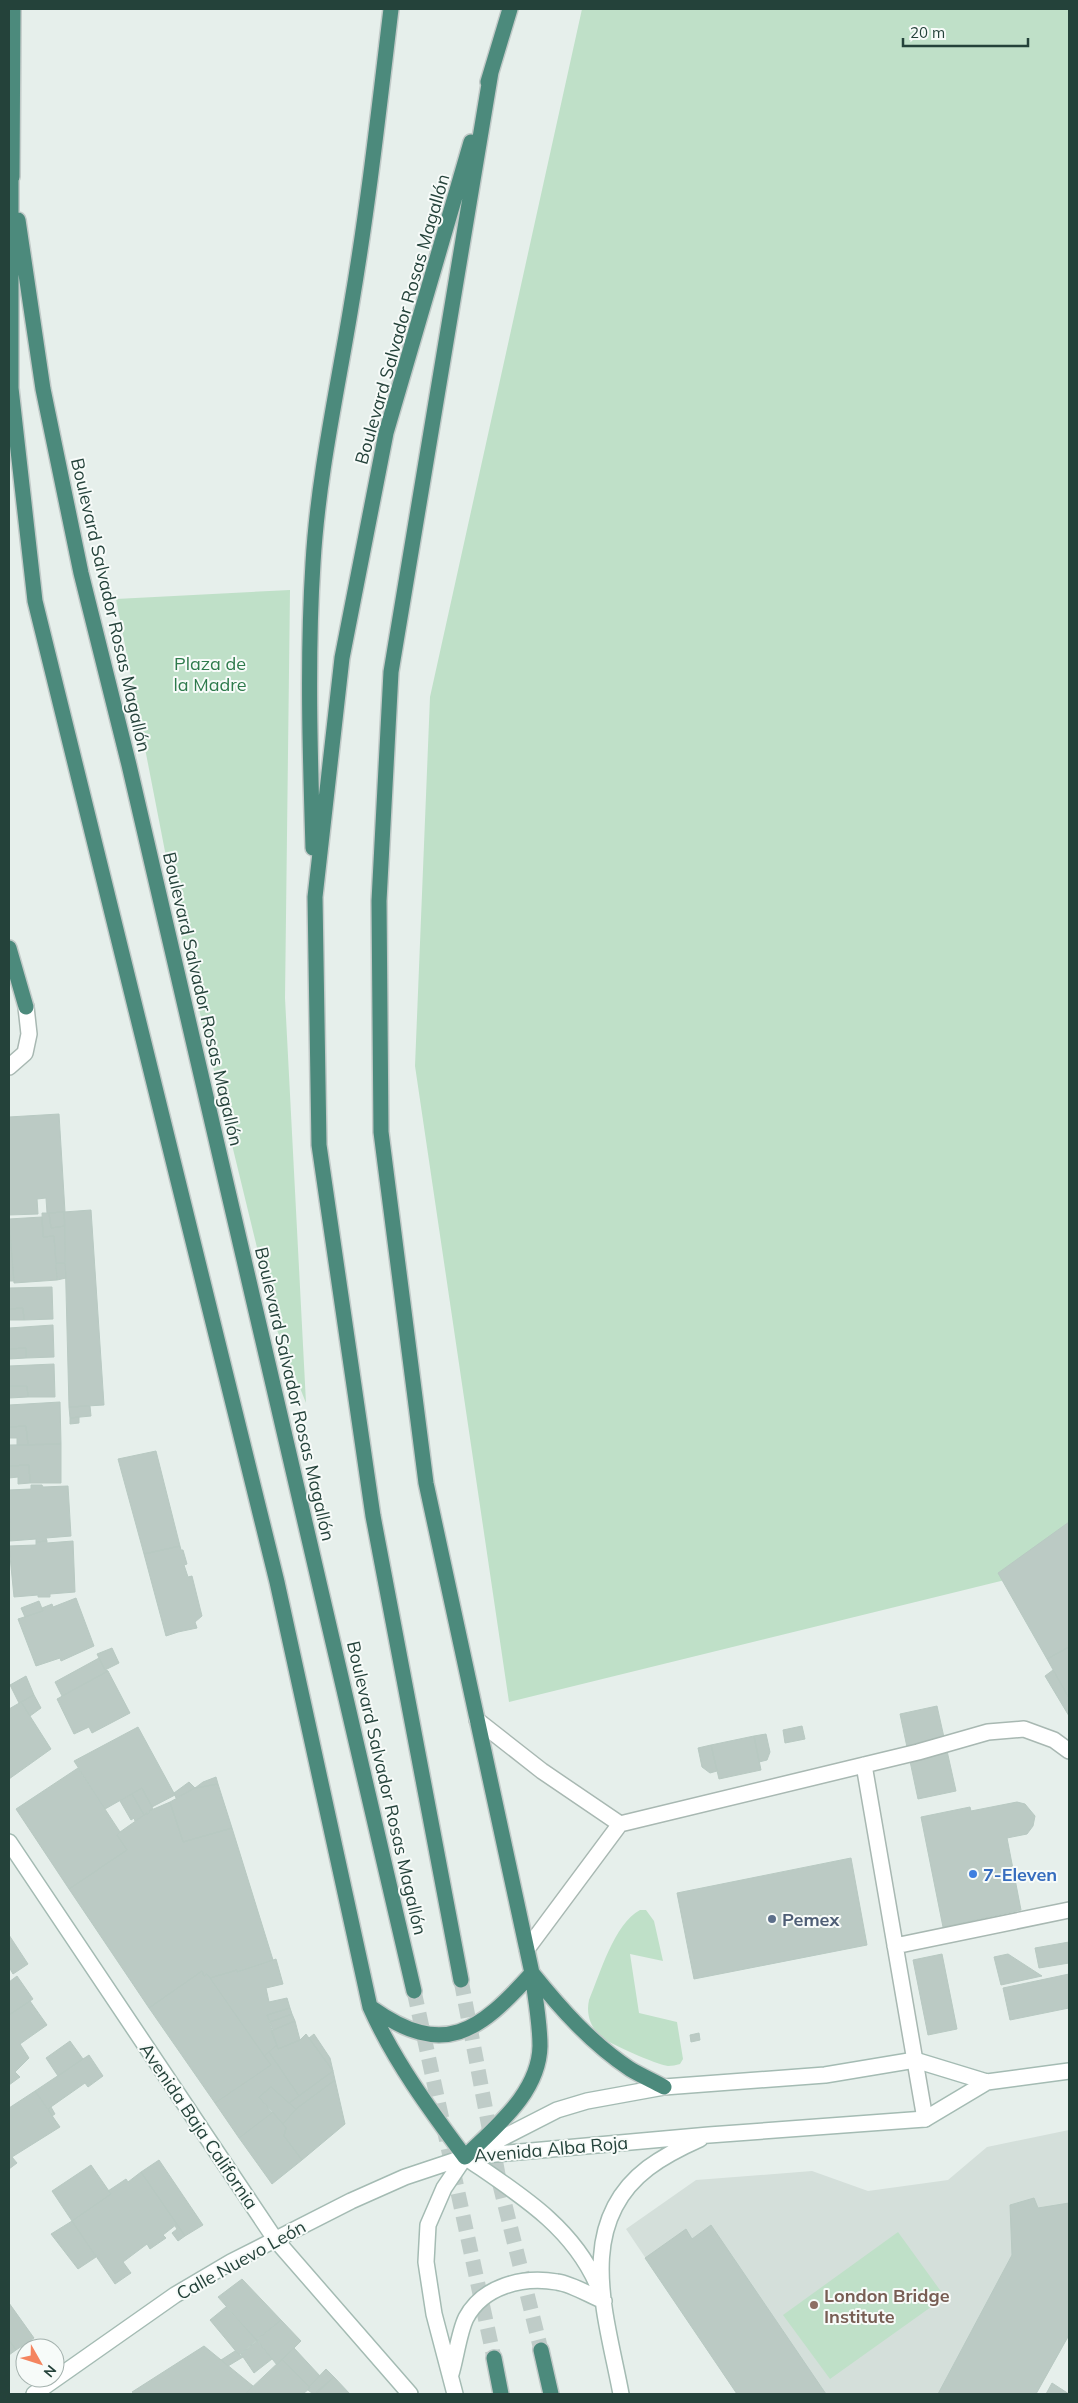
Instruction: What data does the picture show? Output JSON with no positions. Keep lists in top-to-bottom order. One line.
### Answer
{"streets":{"highway":["Boulevard Salvador Rosas Magallón"],"main road":["Avenida Baja California","Avenida Alba Roja","Calle Nuevo León"]},"crossings":[["Avenida Baja California","Calle Nuevo León"],["Avenida Alba Roja","Calle Nuevo León"]],"parks":["Plaza de la Madre"],"places":["7-Eleven","Pemex","London Bridge Institute"],"scale_bar":"20 m","north":"bottom right"}
